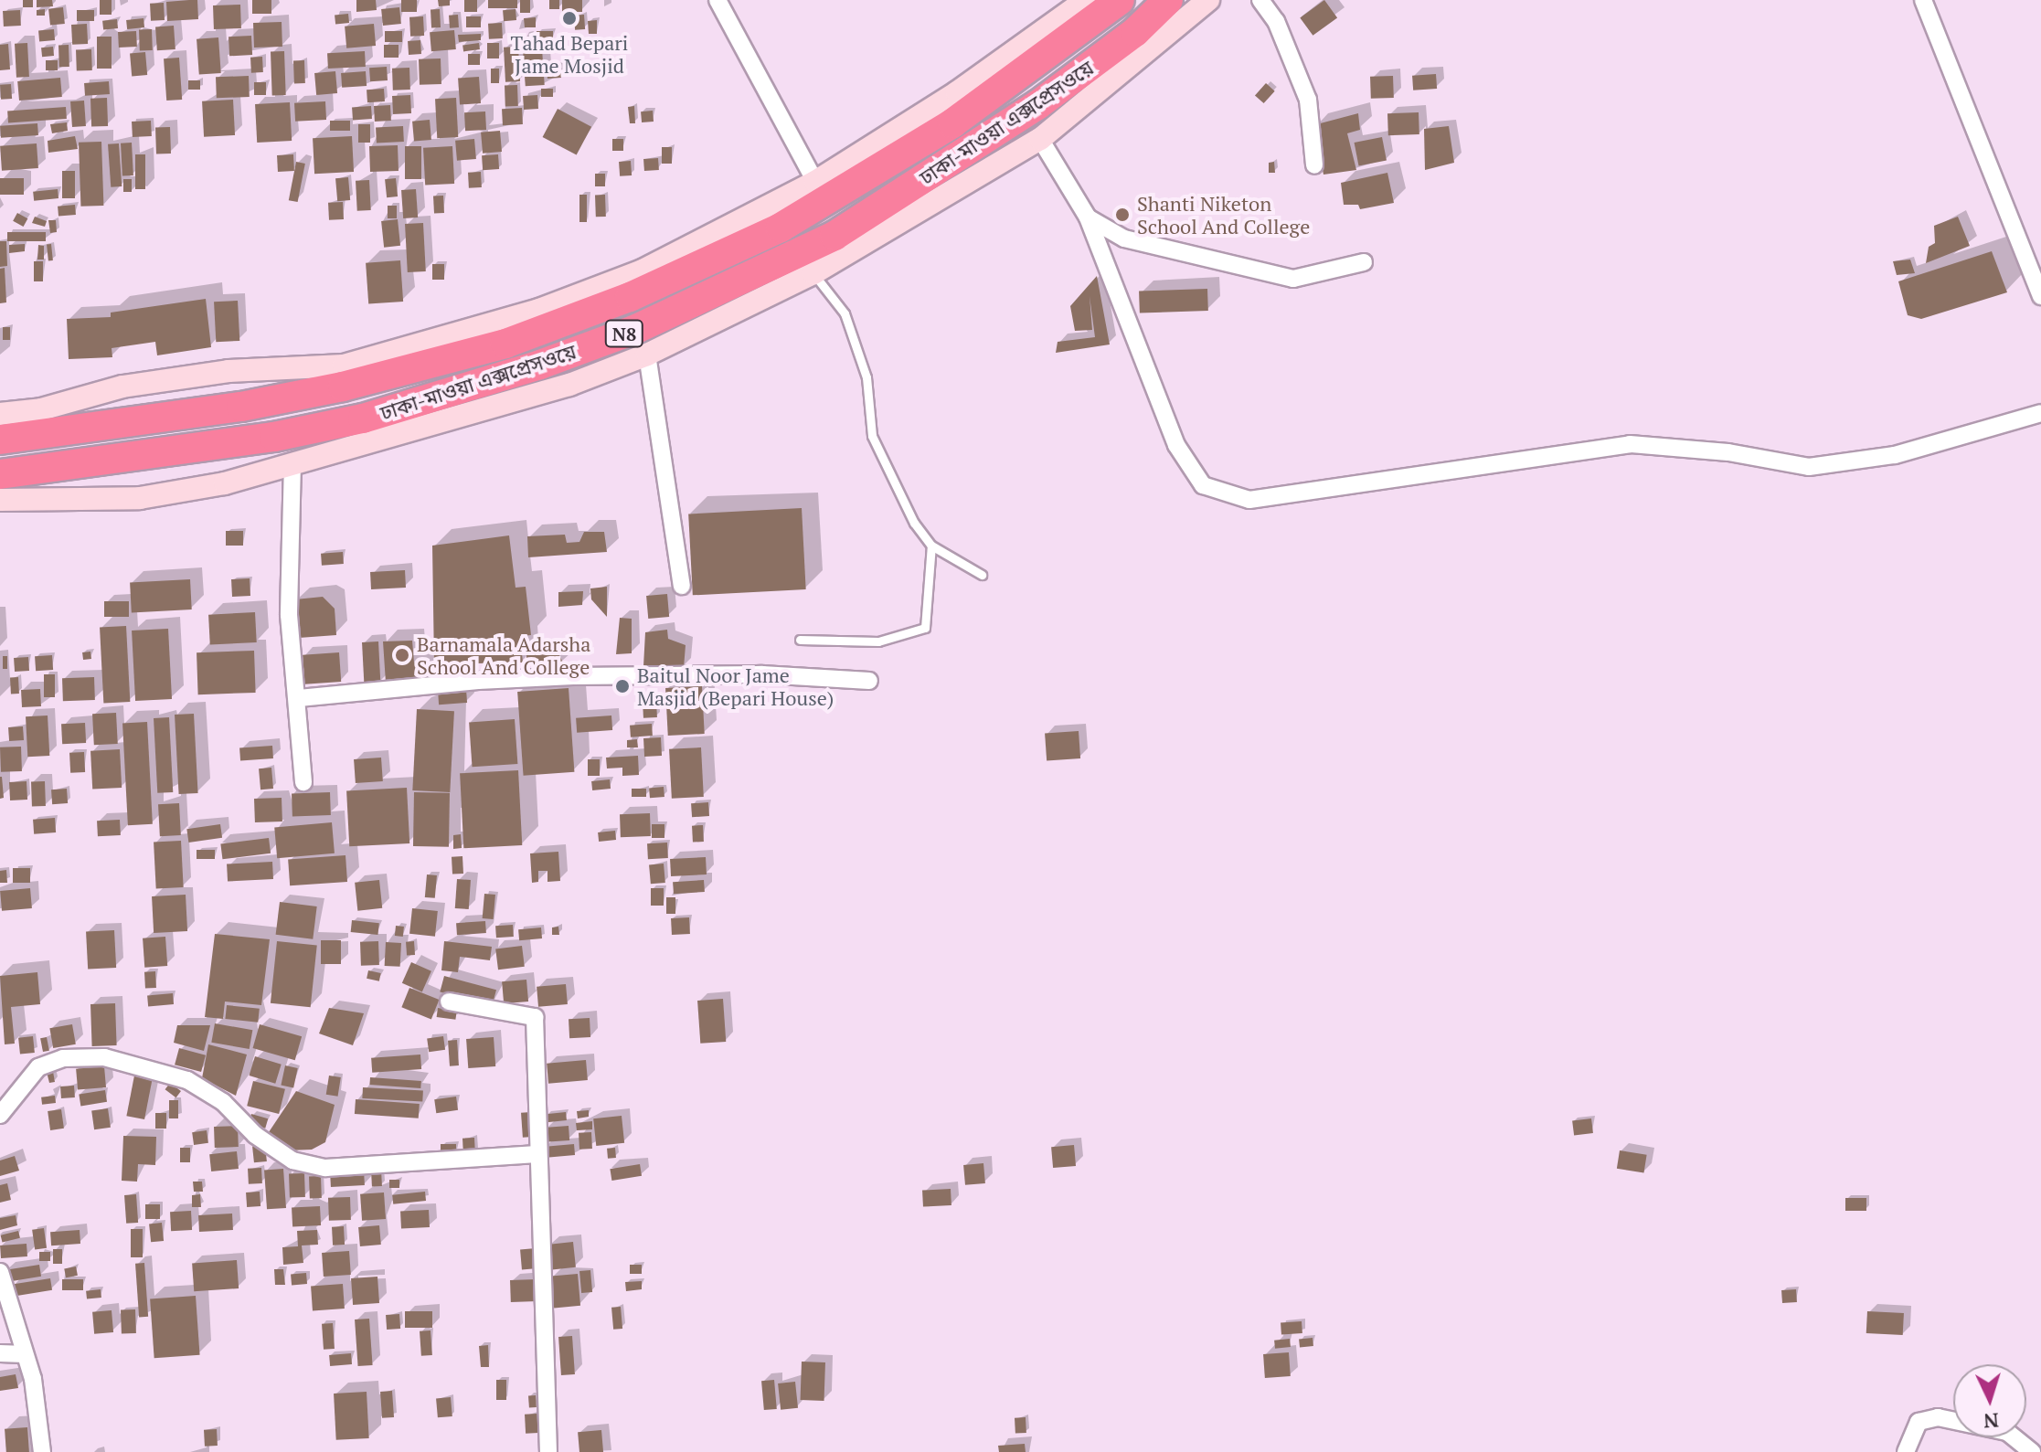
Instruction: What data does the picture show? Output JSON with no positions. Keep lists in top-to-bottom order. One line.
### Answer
{"streets":{"highway":["ঢাকা-মাওয়া এক্সপ্রেসওয়ে","N8"]},"places":["Tahad Bepari Jame Mosjid","Shanti Niketon School And College","Barnamala Adarsha School And College","Baitul Noor Jame Masjid (Bepari House)"],"north":"bottom"}
